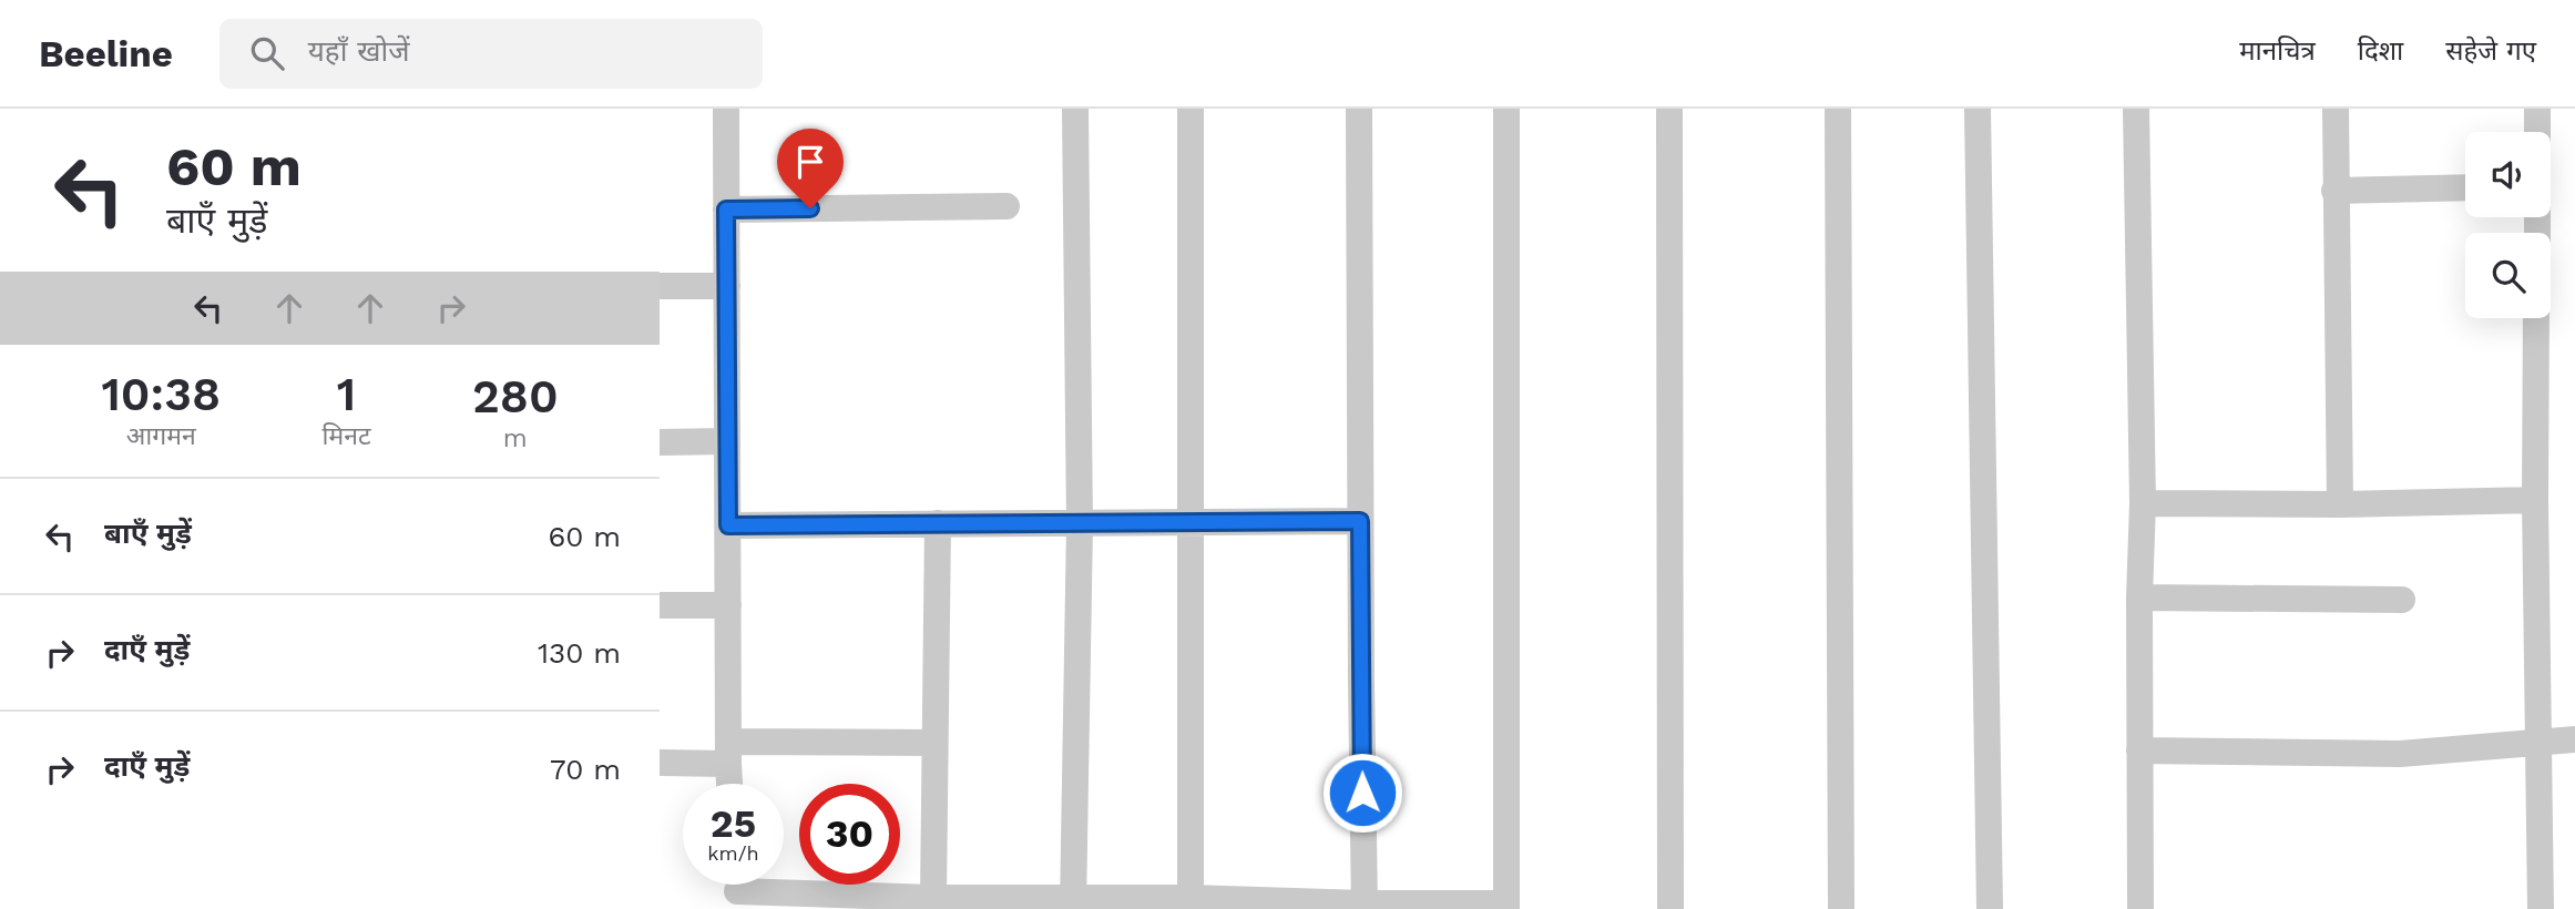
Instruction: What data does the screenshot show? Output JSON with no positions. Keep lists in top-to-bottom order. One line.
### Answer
{"page":{"header":"Beeline","search":"यहाँ खोजें","nav":["मानचित्र","दिशा","सहेजे गए"],"turn":["60 m","बाएँ मुड़ें"],"eta":["10:38","आगमन","1","मिनट","280","m"],"list":[{"name":"बाएँ मुड़ें","value":"60 m"},{"name":"दाएँ मुड़ें","value":"130 m"},{"name":"दाएँ मुड़ें","value":"70 m"}],"speed":"25 km/h","limit":"30"}}
